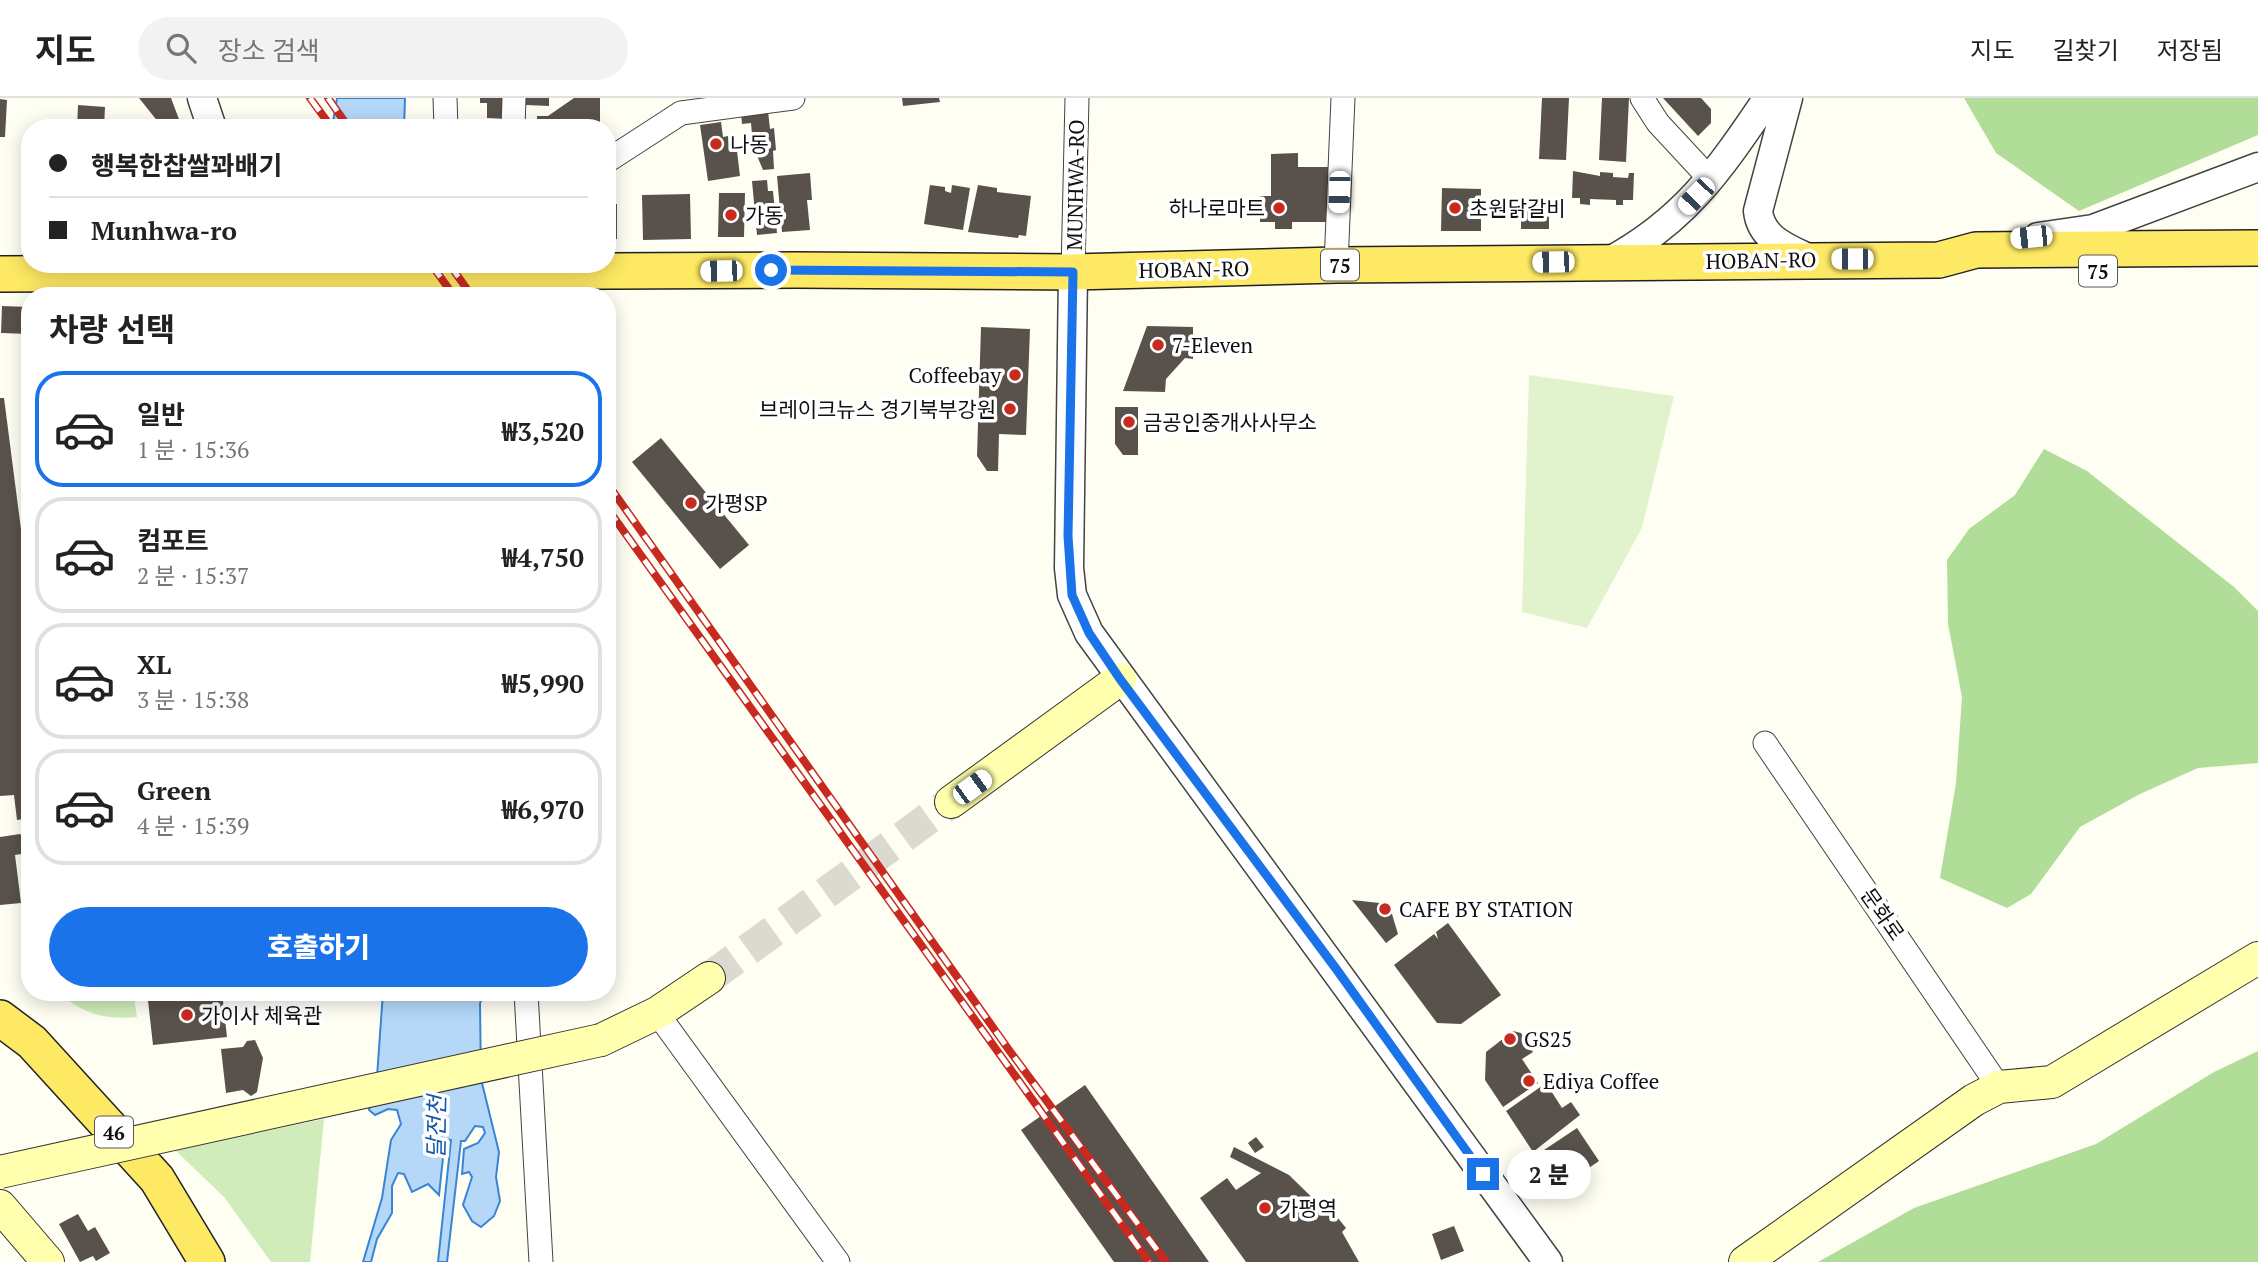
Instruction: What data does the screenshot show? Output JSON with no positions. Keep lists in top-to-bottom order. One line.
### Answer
{"streets":{"main road":["HOBAN-RO","75","46"],"street":["MUNHWA-RO","문화로"]},"crossings":[["MUNHWA-RO","HOBAN-RO"],["HOBAN-RO","75"]],"water":["달전천"],"places":["나동","하나로마트","초원닭갈비","가동","7-Eleven","Coffeebay","브레이크뉴스 경기북부강원","금공인중개사사무소","가평SP","CAFE BY STATION","가이사 체육관","GS25","Ediya Coffee","가평역"],"page":{"header":"지도","search":"장소 검색","nav":["지도","길찾기","저장됨"],"banner":["행복한찹쌀꽈배기","Munhwa-ro"],"heading":"차량 선택","list":[{"name":"일반","note":"1 분 · 15:36","value":"₩3,520"},{"name":"컴포트","note":"2 분 · 15:37","value":"₩4,750"},{"name":"XL","note":"3 분 · 15:38","value":"₩5,990"},{"name":"Green","note":"4 분 · 15:39","value":"₩6,970"}],"buttons":"호출하기","bubble":"2 분"}}
